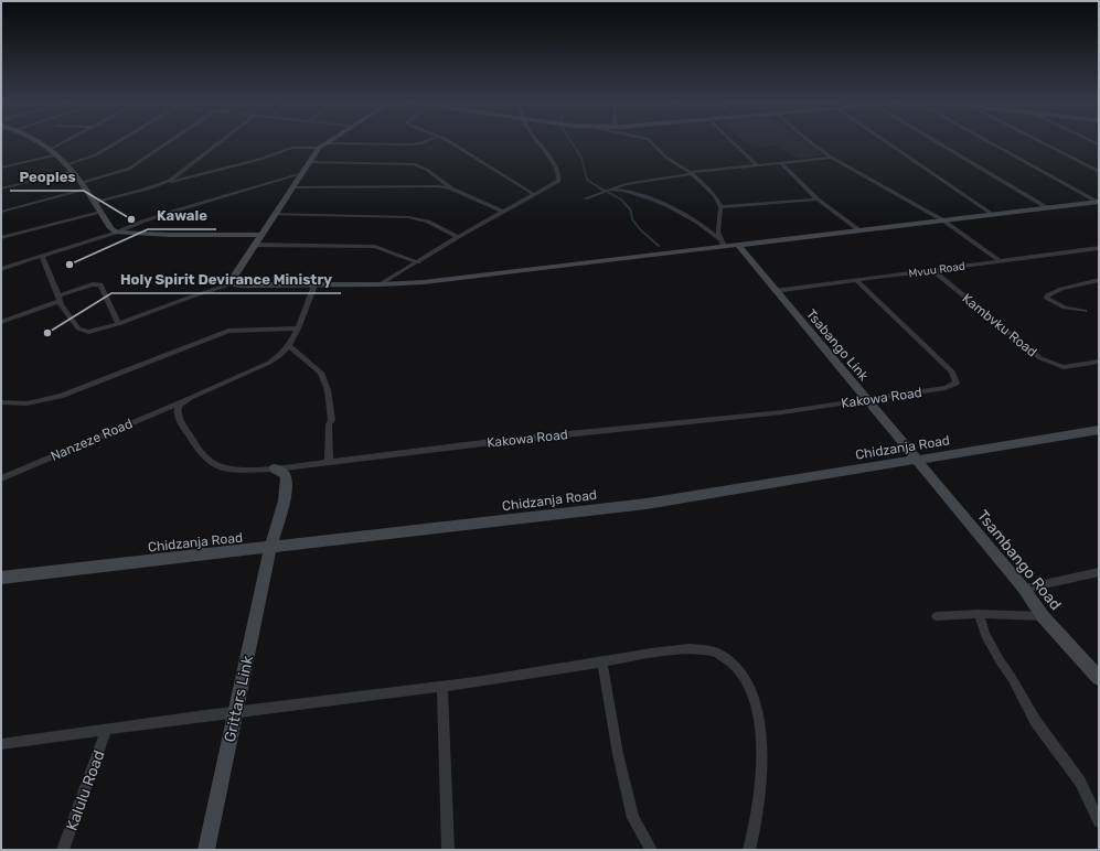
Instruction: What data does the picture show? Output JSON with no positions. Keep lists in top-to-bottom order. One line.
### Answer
{"streets":{"street":["Mvuu Road","Kambvku Road","Tsabango Link","Kakowa Road","Nanzeze Road","Chidzanja Road","Tsambango Road","Grittars Link","Kalulu Road"]},"crossings":[["Mvuu Road","Kambvku Road"],["Mvuu Road","Tsabango Link"],["Mvuu Road","Kakowa Road"],["Tsabango Link","Kakowa Road"],["Tsabango Link","Chidzanja Road"],["Tsabango Link","Tsambango Road"],["Kakowa Road","Nanzeze Road"],["Kakowa Road","Grittars Link"],["Chidzanja Road","Tsambango Road"],["Chidzanja Road","Grittars Link"]],"places":["Peoples","Kawale","Holy Spirit Devirance Ministry"]}
